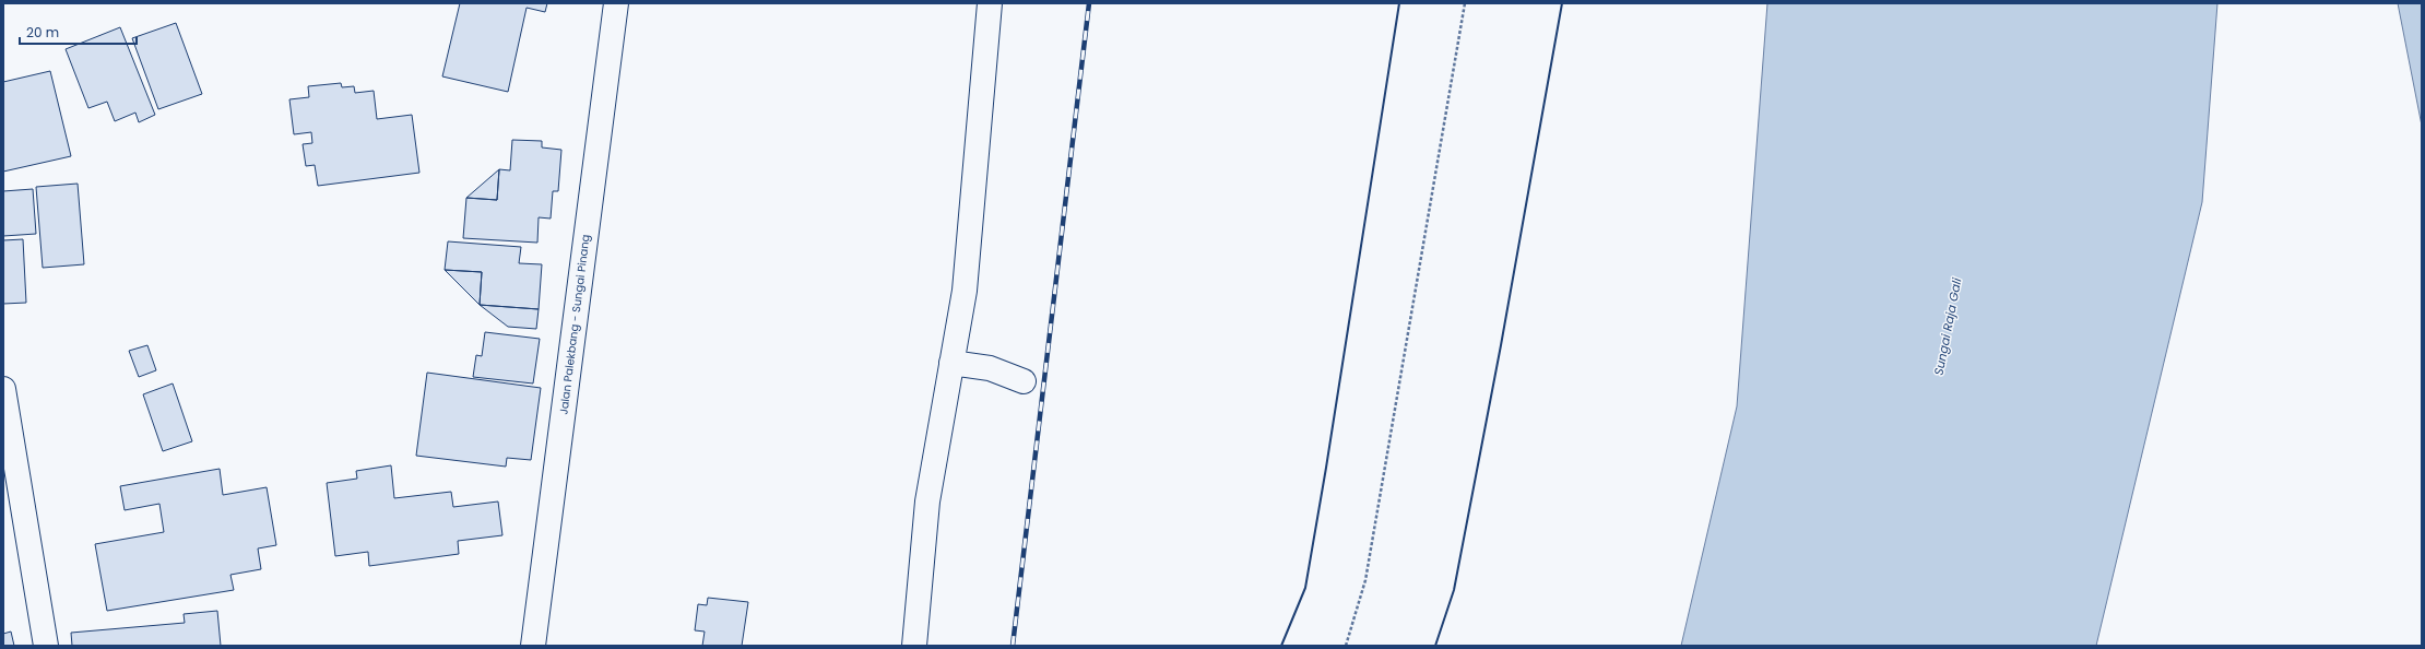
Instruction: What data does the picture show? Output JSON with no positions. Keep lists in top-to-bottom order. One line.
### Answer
{"streets":{"street":["Jalan Palekbang - Sungai Pinang"]},"water":["Sungai Raja Gali"],"scale_bar":"20 m"}
